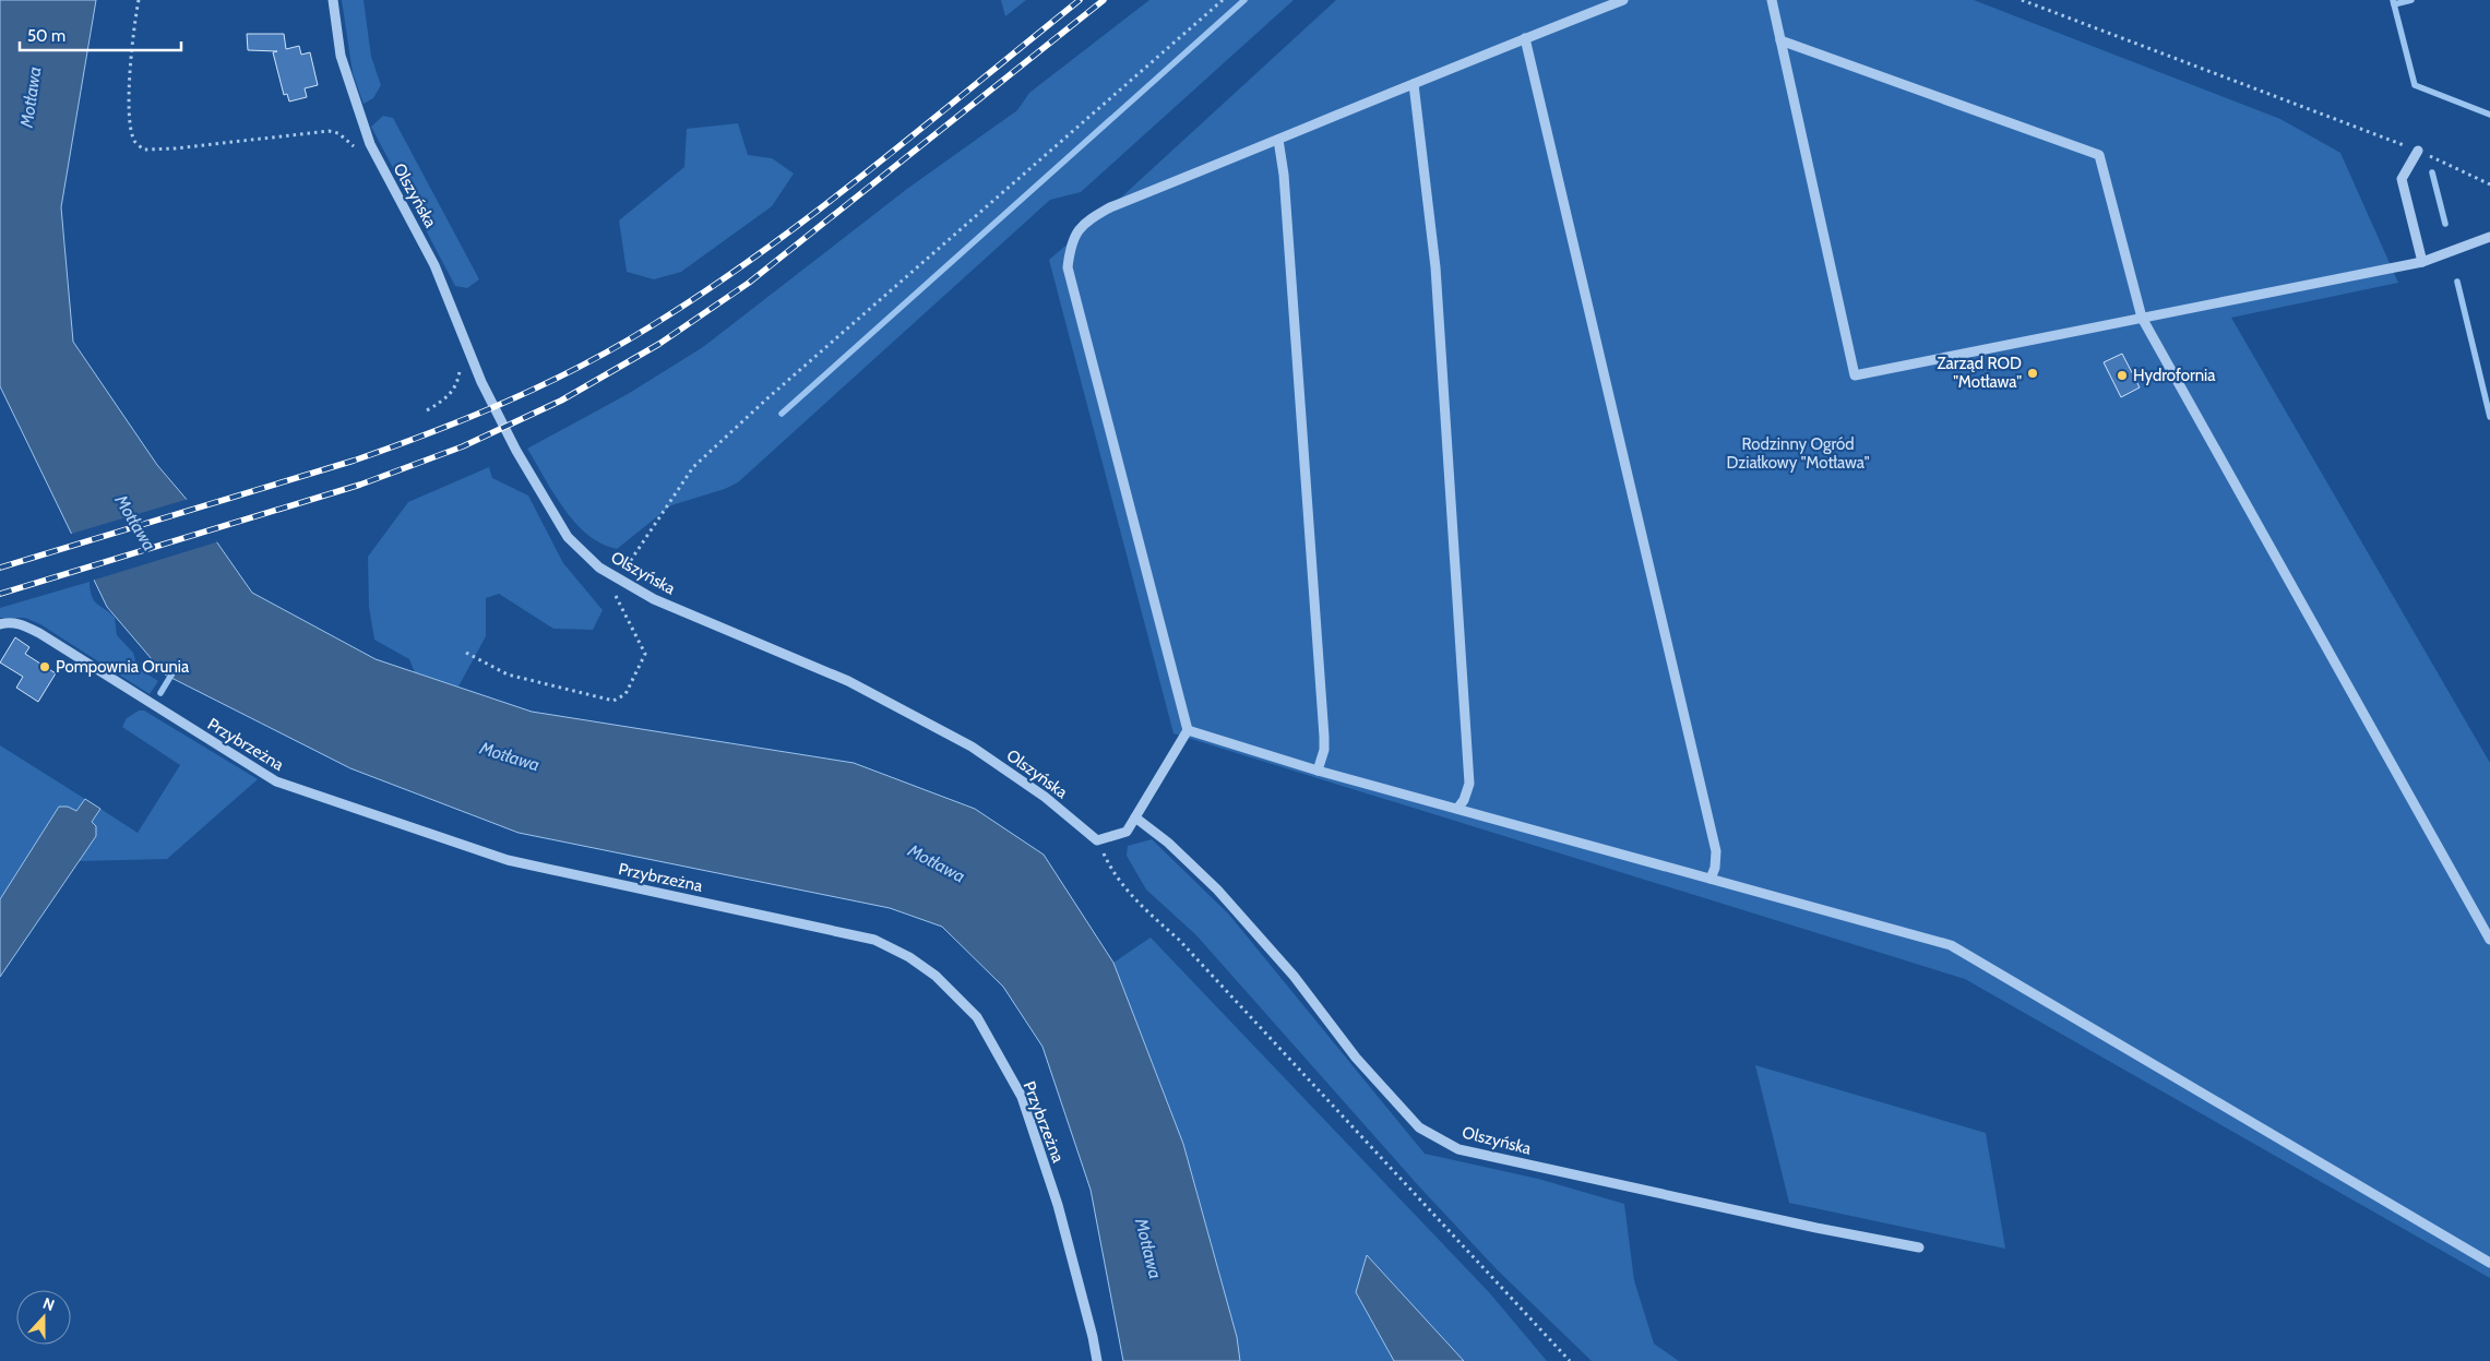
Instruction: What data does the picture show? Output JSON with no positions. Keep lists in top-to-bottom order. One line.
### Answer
{"streets":{"street":["Olszyńska","Przybrzeżna"]},"water":["Motława"],"parks":["Rodzinny Ogród Działkowy \"Motława\""],"places":["Zarząd ROD \"Motława\"","Hydrofornia","Pompownia Orunia"],"scale_bar":"50 m","north":"top"}
